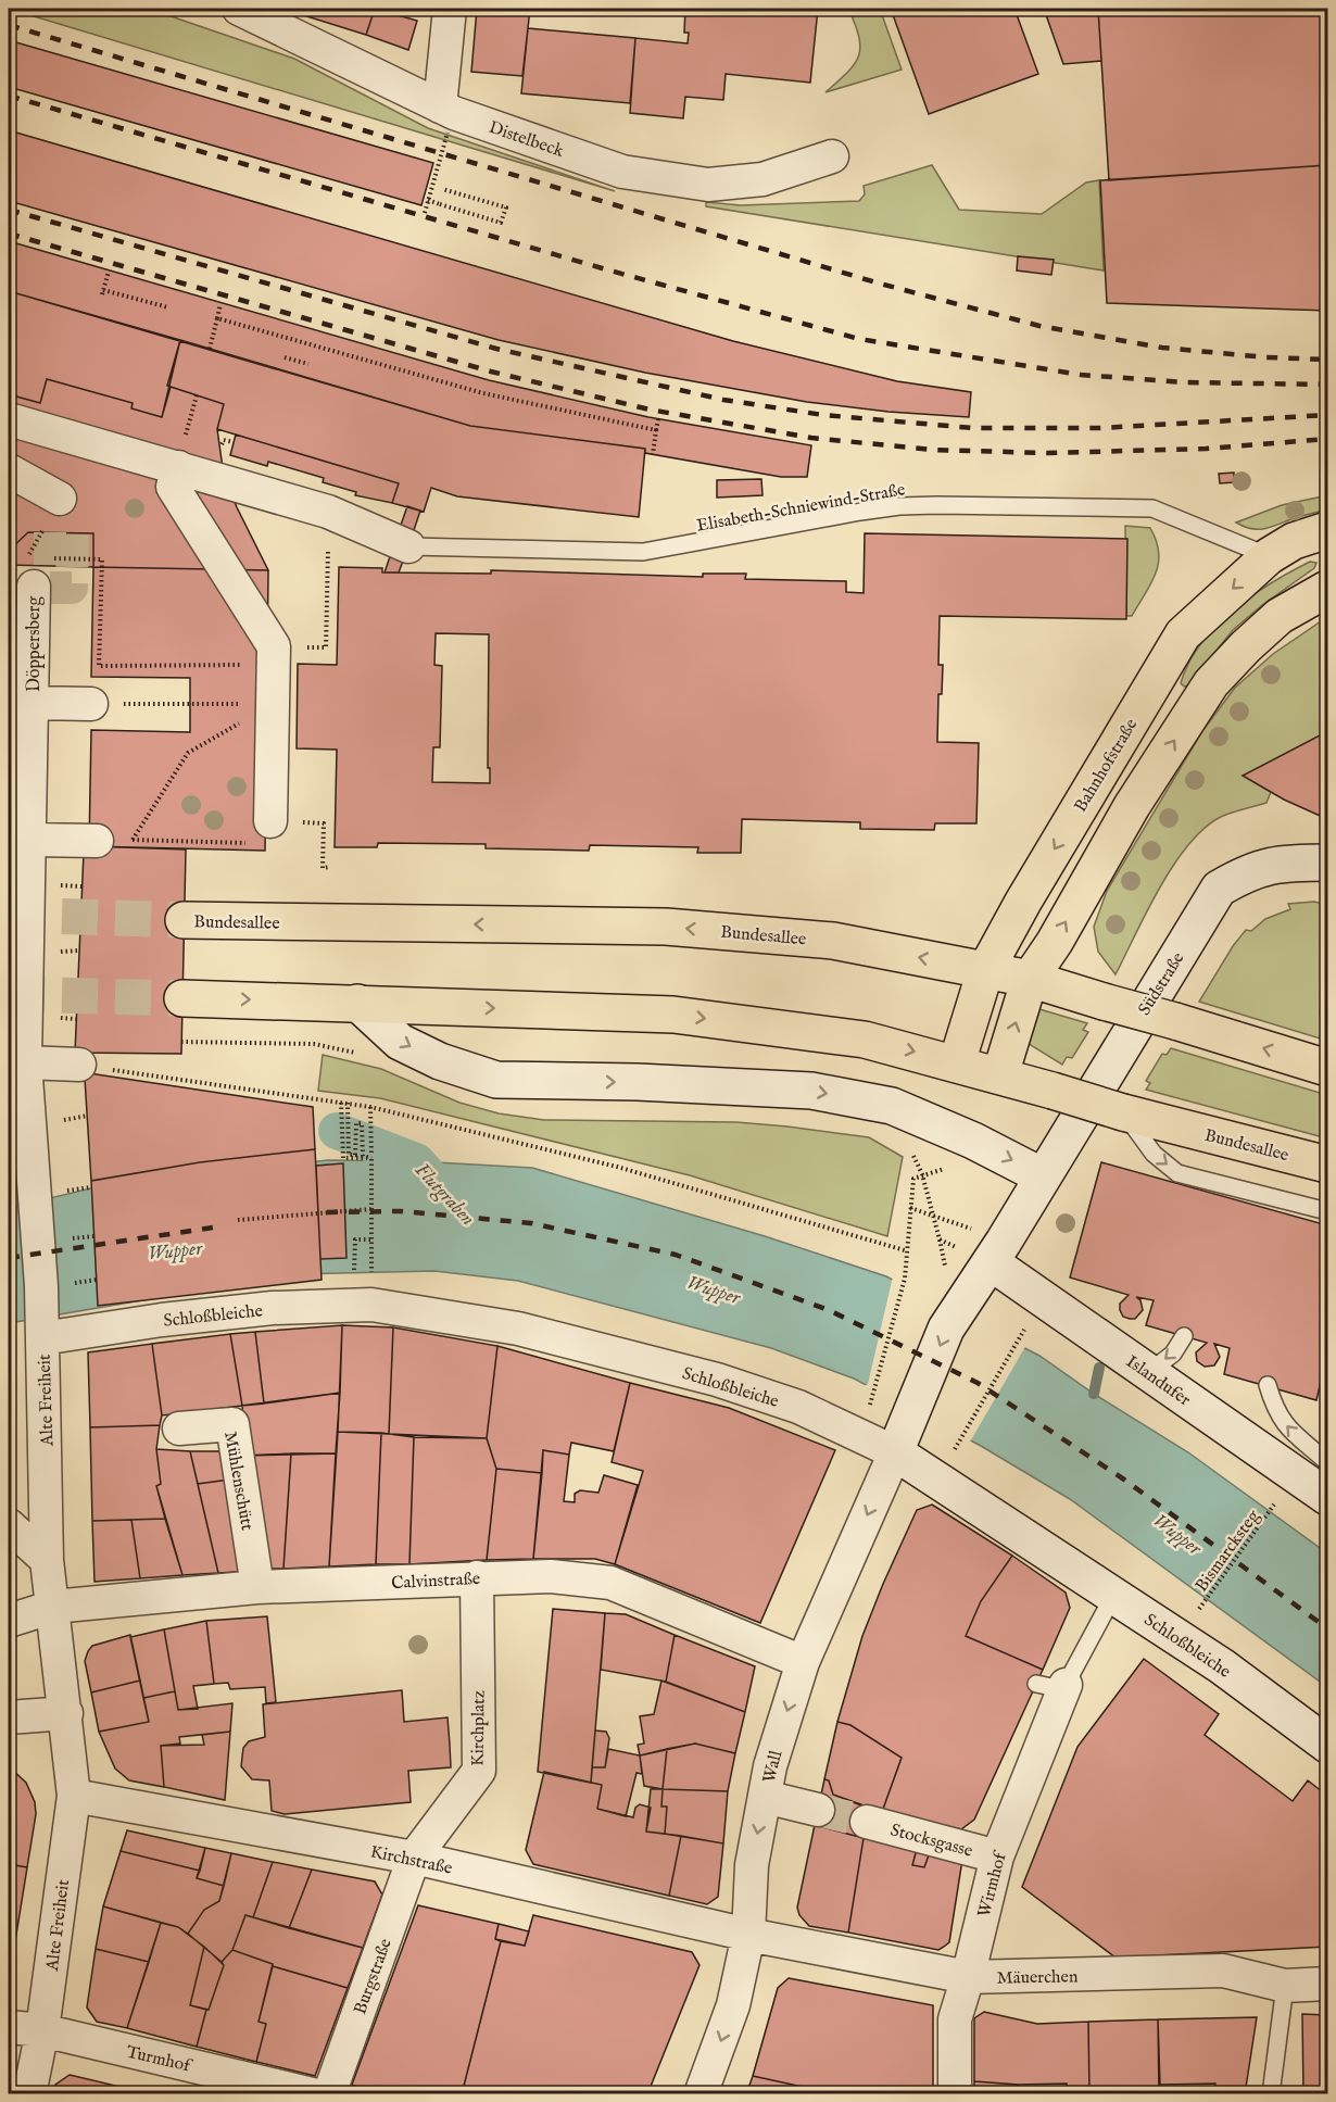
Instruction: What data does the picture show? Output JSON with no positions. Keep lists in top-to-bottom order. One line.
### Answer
{"streets":{"main road":["Bahnhofstraße","Bundesallee"],"street":["Distelbeck","Döppersberg","Südstraße","Schloßbleiche","Islandufer","Alte Freiheit","Mühlenschütt","Calvinstraße","Kirchplatz","Wall","Stocksgasse","Kirchstraße","Wirmhof","Burgstraße","Mäuerchen","Turmhof"],"lane":["Elisabeth-Schniewind-Straße"],"path":["Bismarcksteg"]},"crossings":[["Elisabeth-Schniewind-Straße","Bahnhofstraße"],["Döppersberg","Alte Freiheit"],["Bahnhofstraße","Bundesallee"],["Schloßbleiche","Alte Freiheit"],["Schloßbleiche","Wall"],["Schloßbleiche","Wirmhof"],["Islandufer","Wall"],["Alte Freiheit","Calvinstraße"],["Alte Freiheit","Kirchstraße"],["Alte Freiheit","Turmhof"],["Mühlenschütt","Calvinstraße"],["Calvinstraße","Kirchplatz"],["Calvinstraße","Wall"],["Kirchplatz","Kirchstraße"],["Kirchplatz","Burgstraße"],["Wall","Kirchstraße"],["Wall","Mäuerchen"],["Stocksgasse","Wirmhof"],["Kirchstraße","Burgstraße"],["Kirchstraße","Mäuerchen"],["Wirmhof","Mäuerchen"]],"one_way":["Wall"],"water":["Flutgraben","Wupper"]}
